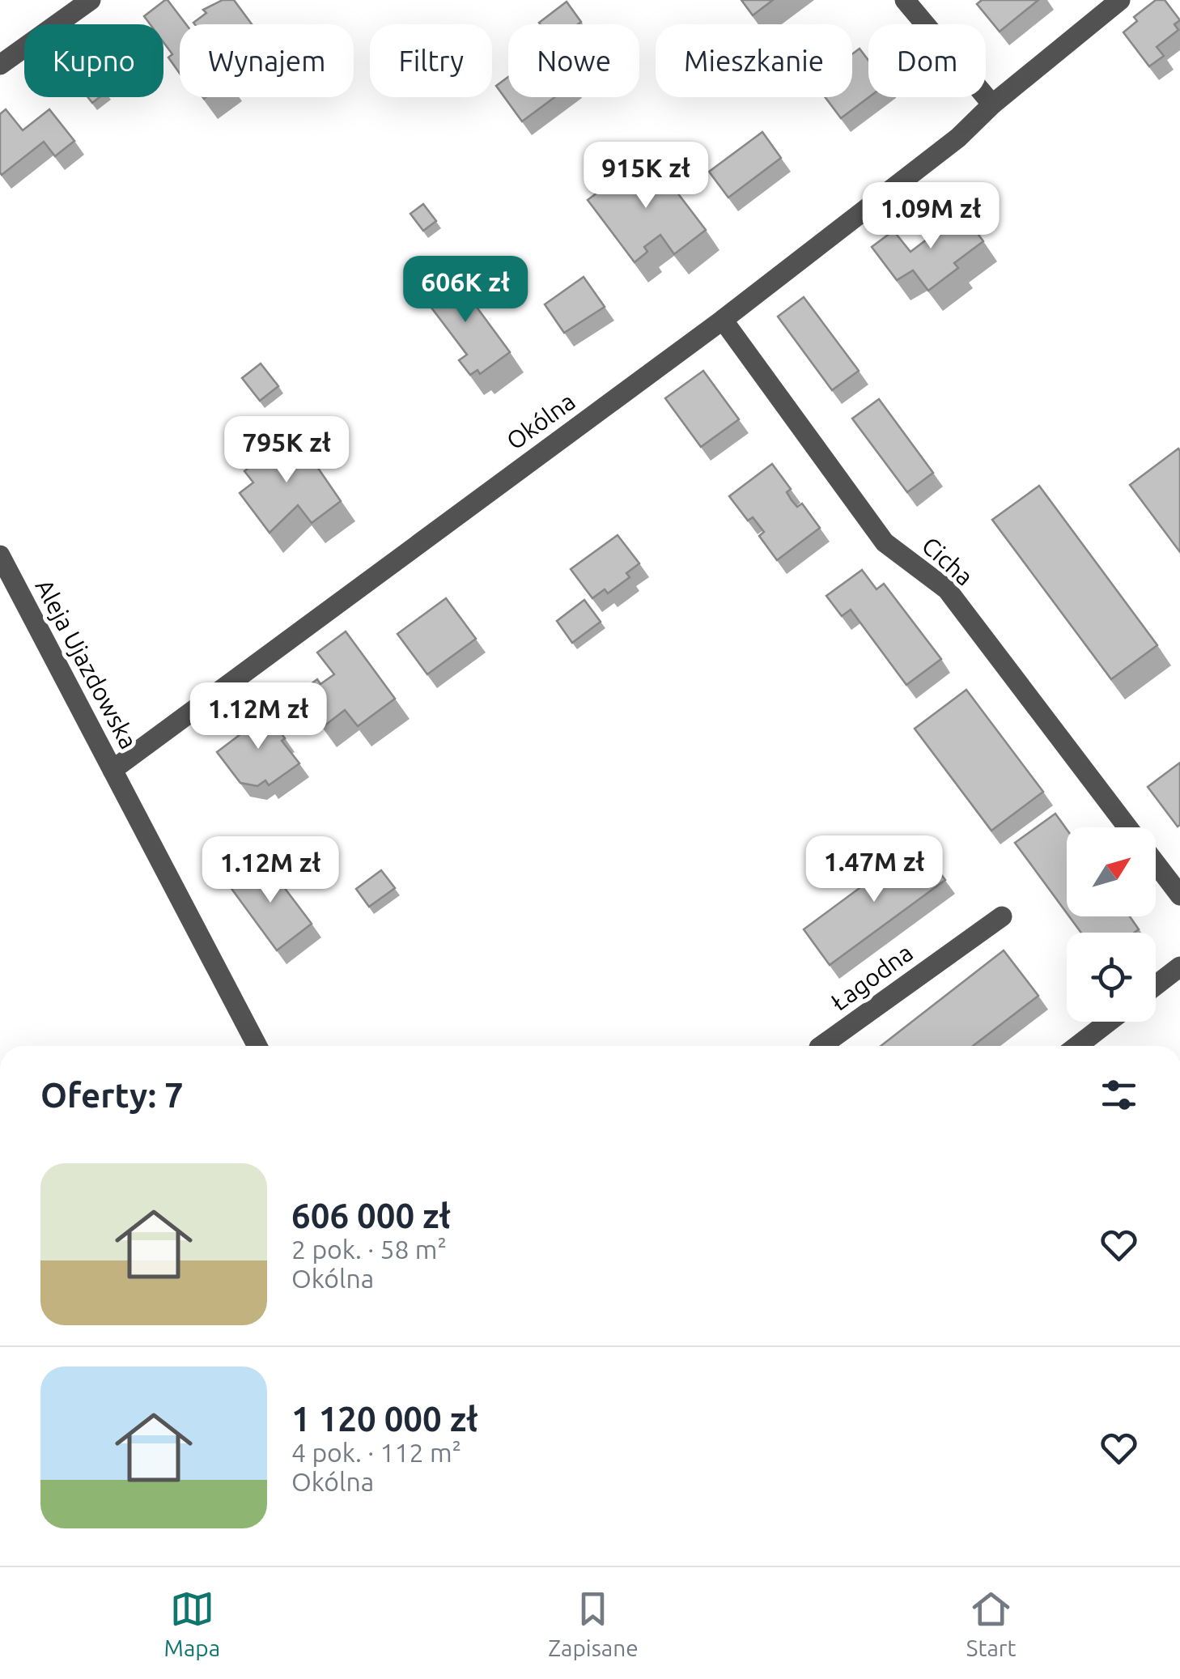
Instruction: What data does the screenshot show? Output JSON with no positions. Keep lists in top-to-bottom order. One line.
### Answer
{"streets":{"street":["Okólna","Cicha","Aleja Ujazdowska","Łagodna"]},"crossings":[["Okólna","Cicha"],["Okólna","Aleja Ujazdowska"]],"north":"top right","page":{"chip":["Kupno","Wynajem","Filtry","Nowe","Mieszkanie","Dom"],"price":["915K zł","1.09M zł","606K zł","795K zł","1.12M zł","1.47M zł","1.12M zł"],"heading":"Oferty: 7","list":[{"name":"606 000 zł","note":"2 pok. · 58 m² · Okólna"},{"name":"1 120 000 zł","note":"4 pok. · 112 m² · Okólna"}],"tabs":["Mapa","Zapisane","Start"]}}
